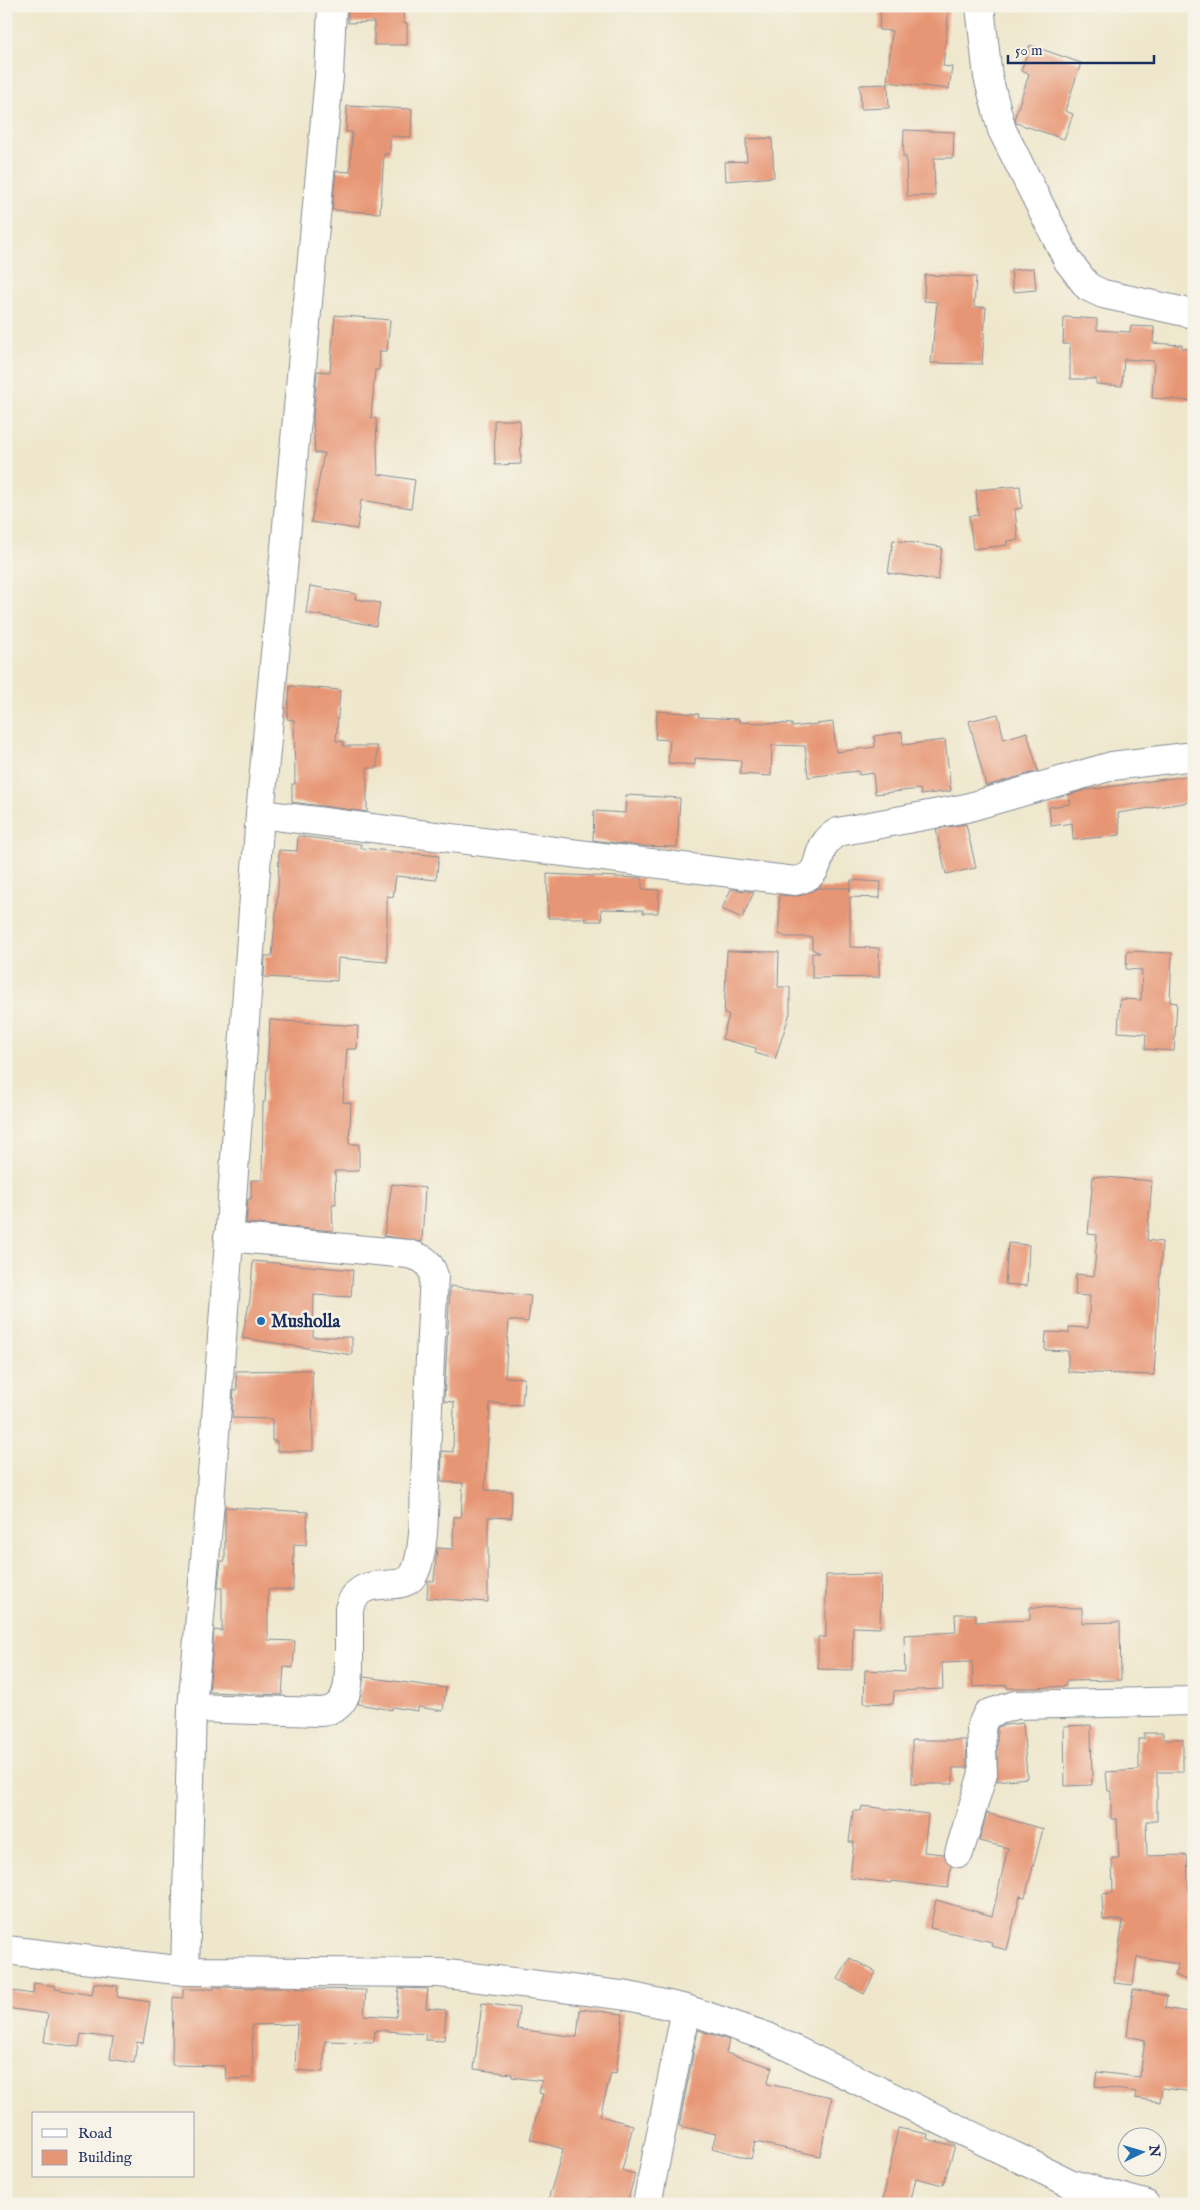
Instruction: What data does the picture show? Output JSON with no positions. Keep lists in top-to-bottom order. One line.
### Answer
{"places":["Musholla"],"legend":["Road","Building"],"scale_bar":"50 m","north":"right"}
